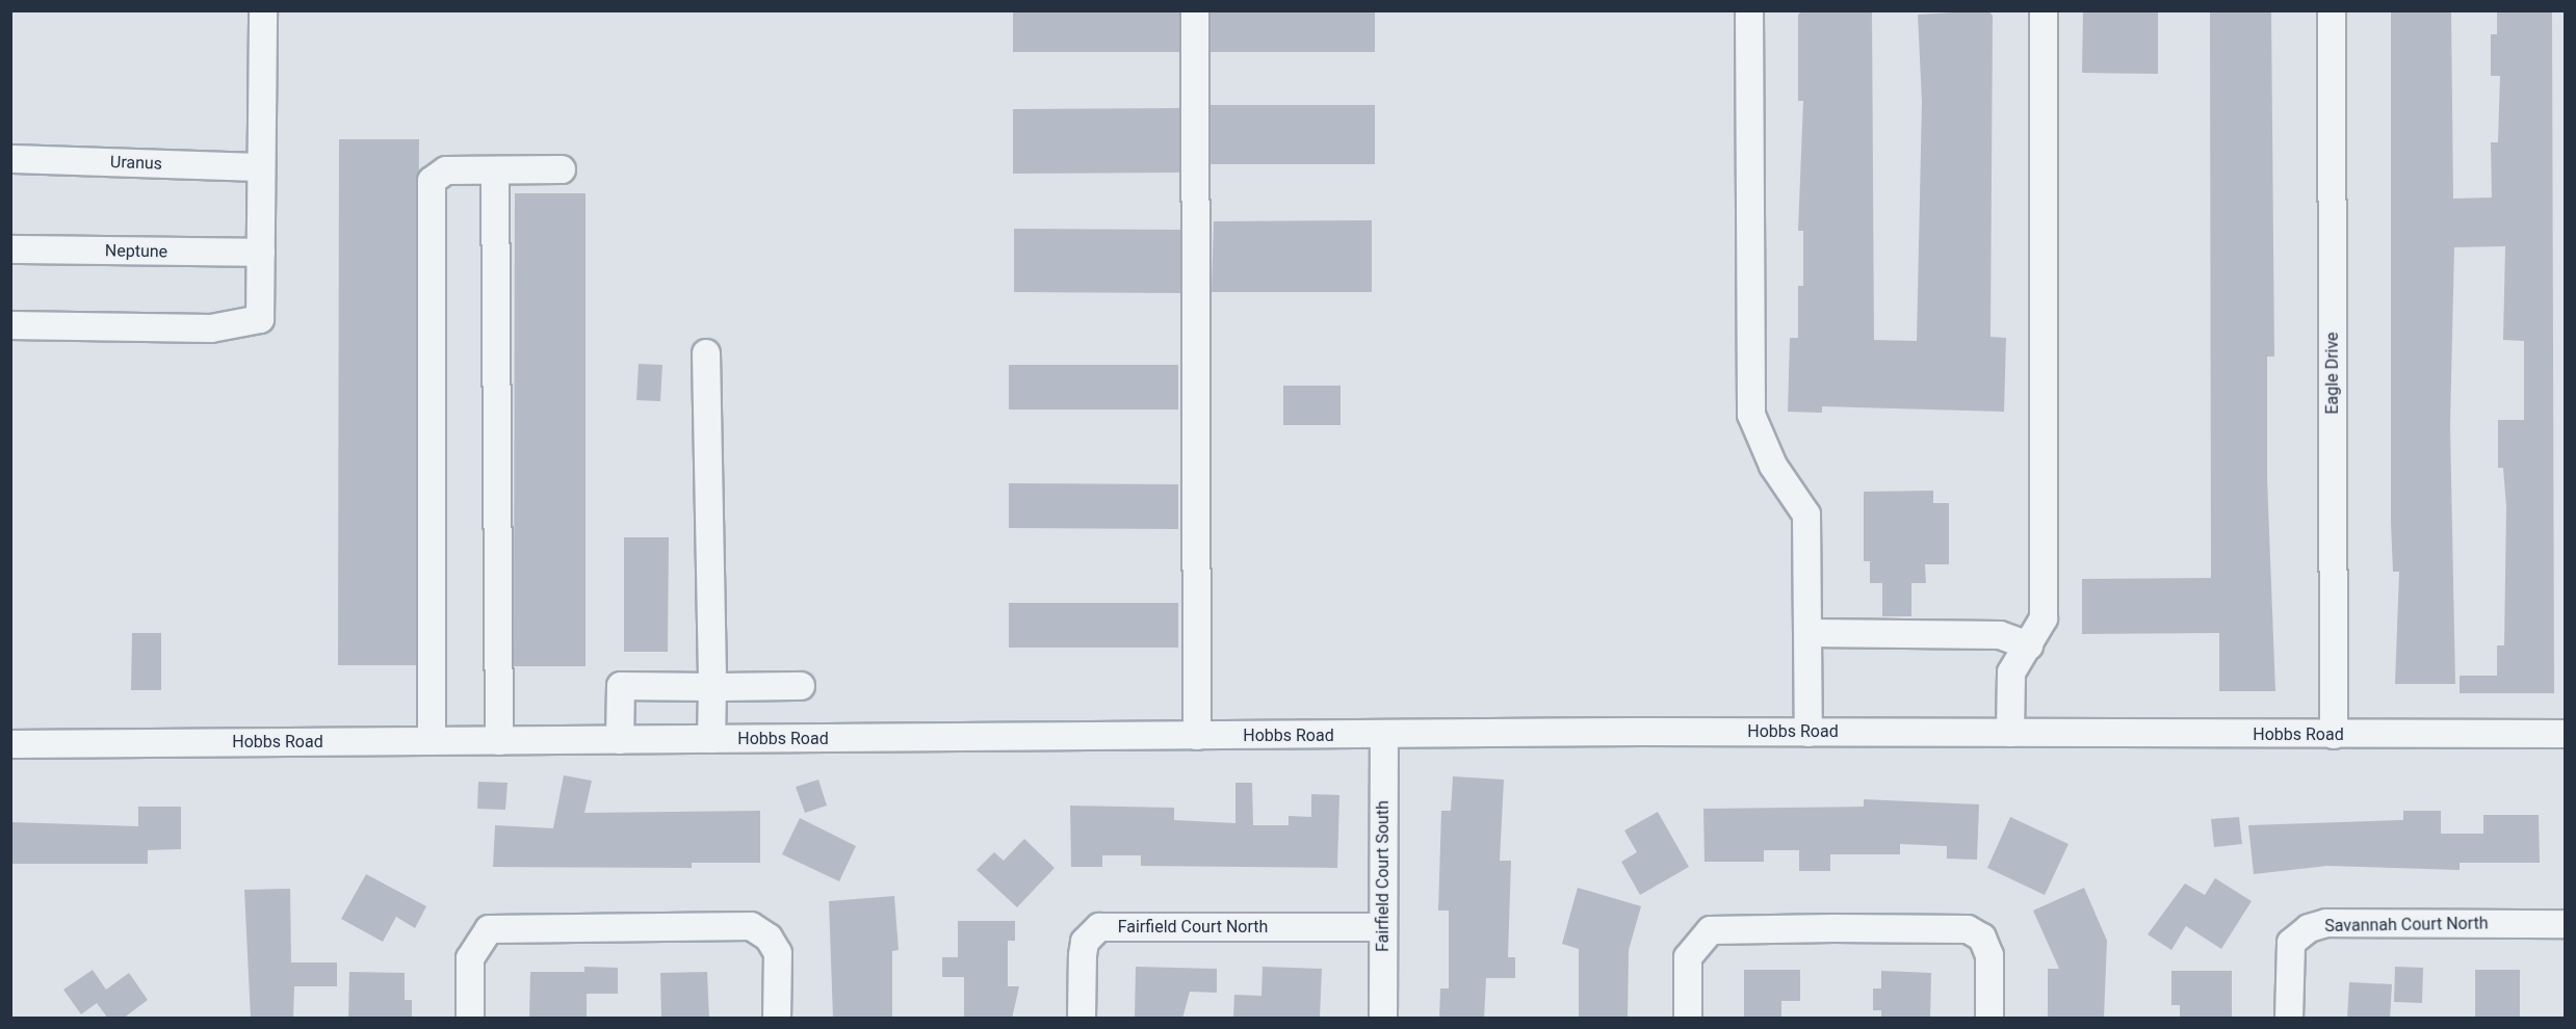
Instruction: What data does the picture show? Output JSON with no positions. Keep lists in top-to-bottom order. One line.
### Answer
{"streets":{"street":["Uranus","Neptune","Eagle Drive","Hobbs Road","Fairfield Court South","Savannah Court North","Fairfield Court North"]},"crossings":[["Eagle Drive","Hobbs Road"],["Hobbs Road","Fairfield Court South"],["Fairfield Court South","Fairfield Court North"]]}
